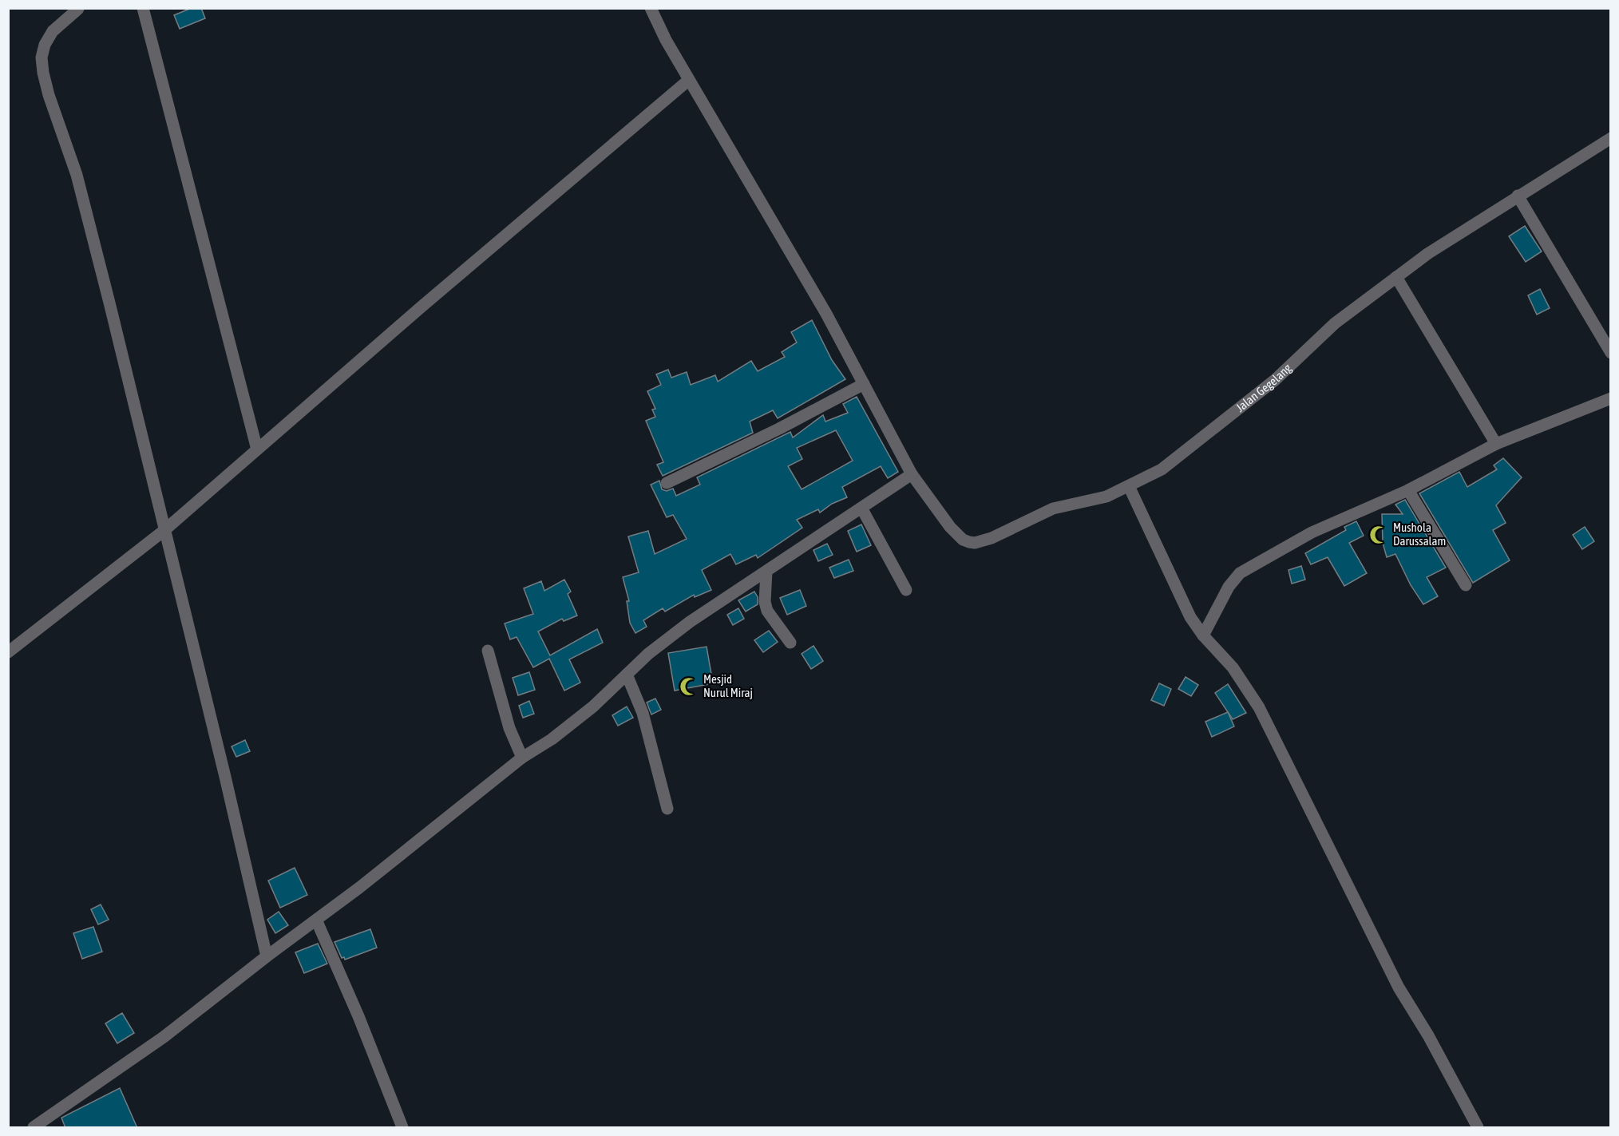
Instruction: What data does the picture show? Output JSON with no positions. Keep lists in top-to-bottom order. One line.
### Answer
{"streets":{"street":["Jalan Gegelang"]},"places":{"mosque":["Mushola Darussalam","Mesjid Nurul Miraj"]}}
